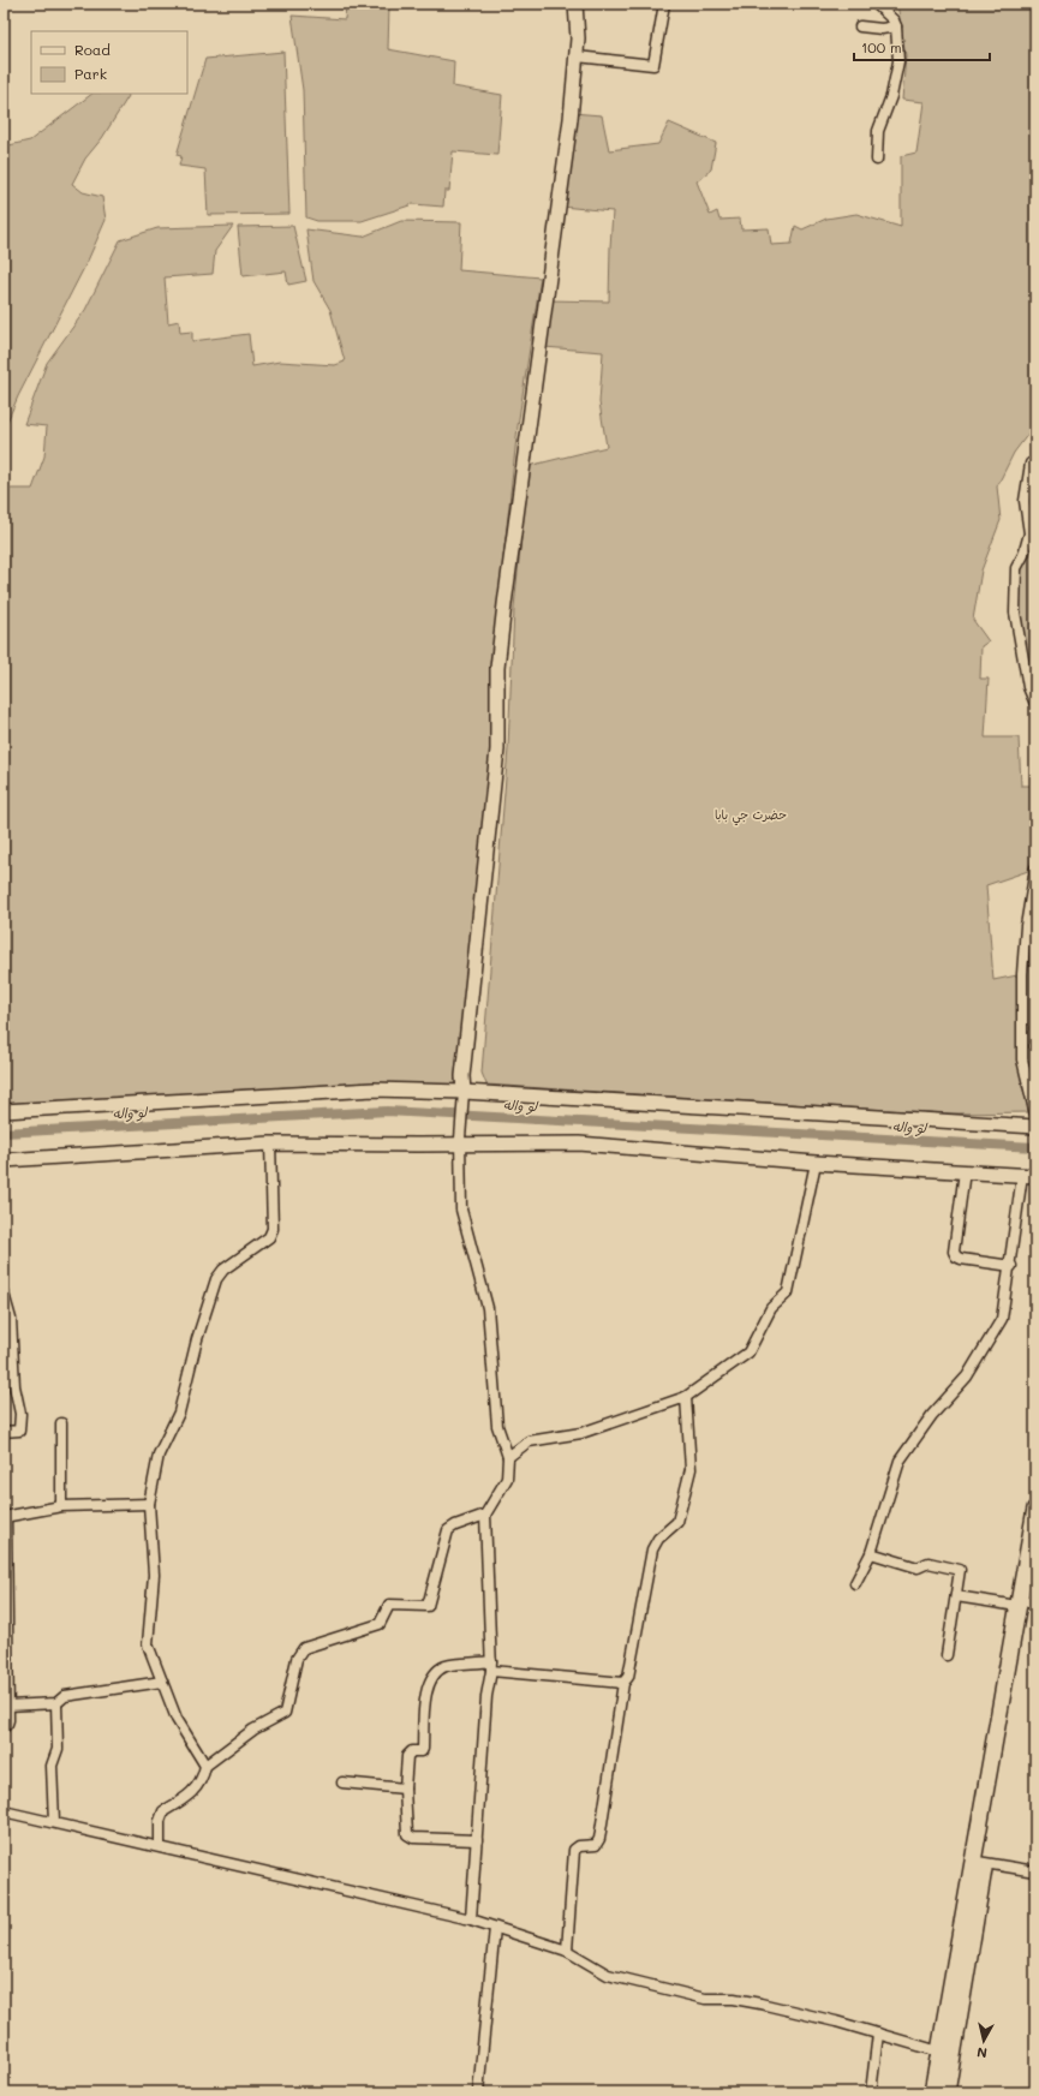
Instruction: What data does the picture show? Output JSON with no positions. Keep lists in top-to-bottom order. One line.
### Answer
{"water":["لو واله"],"parks":["حضرت جي بابا"],"legend":["Road","Park"],"scale_bar":"100 m","north":"bottom"}
